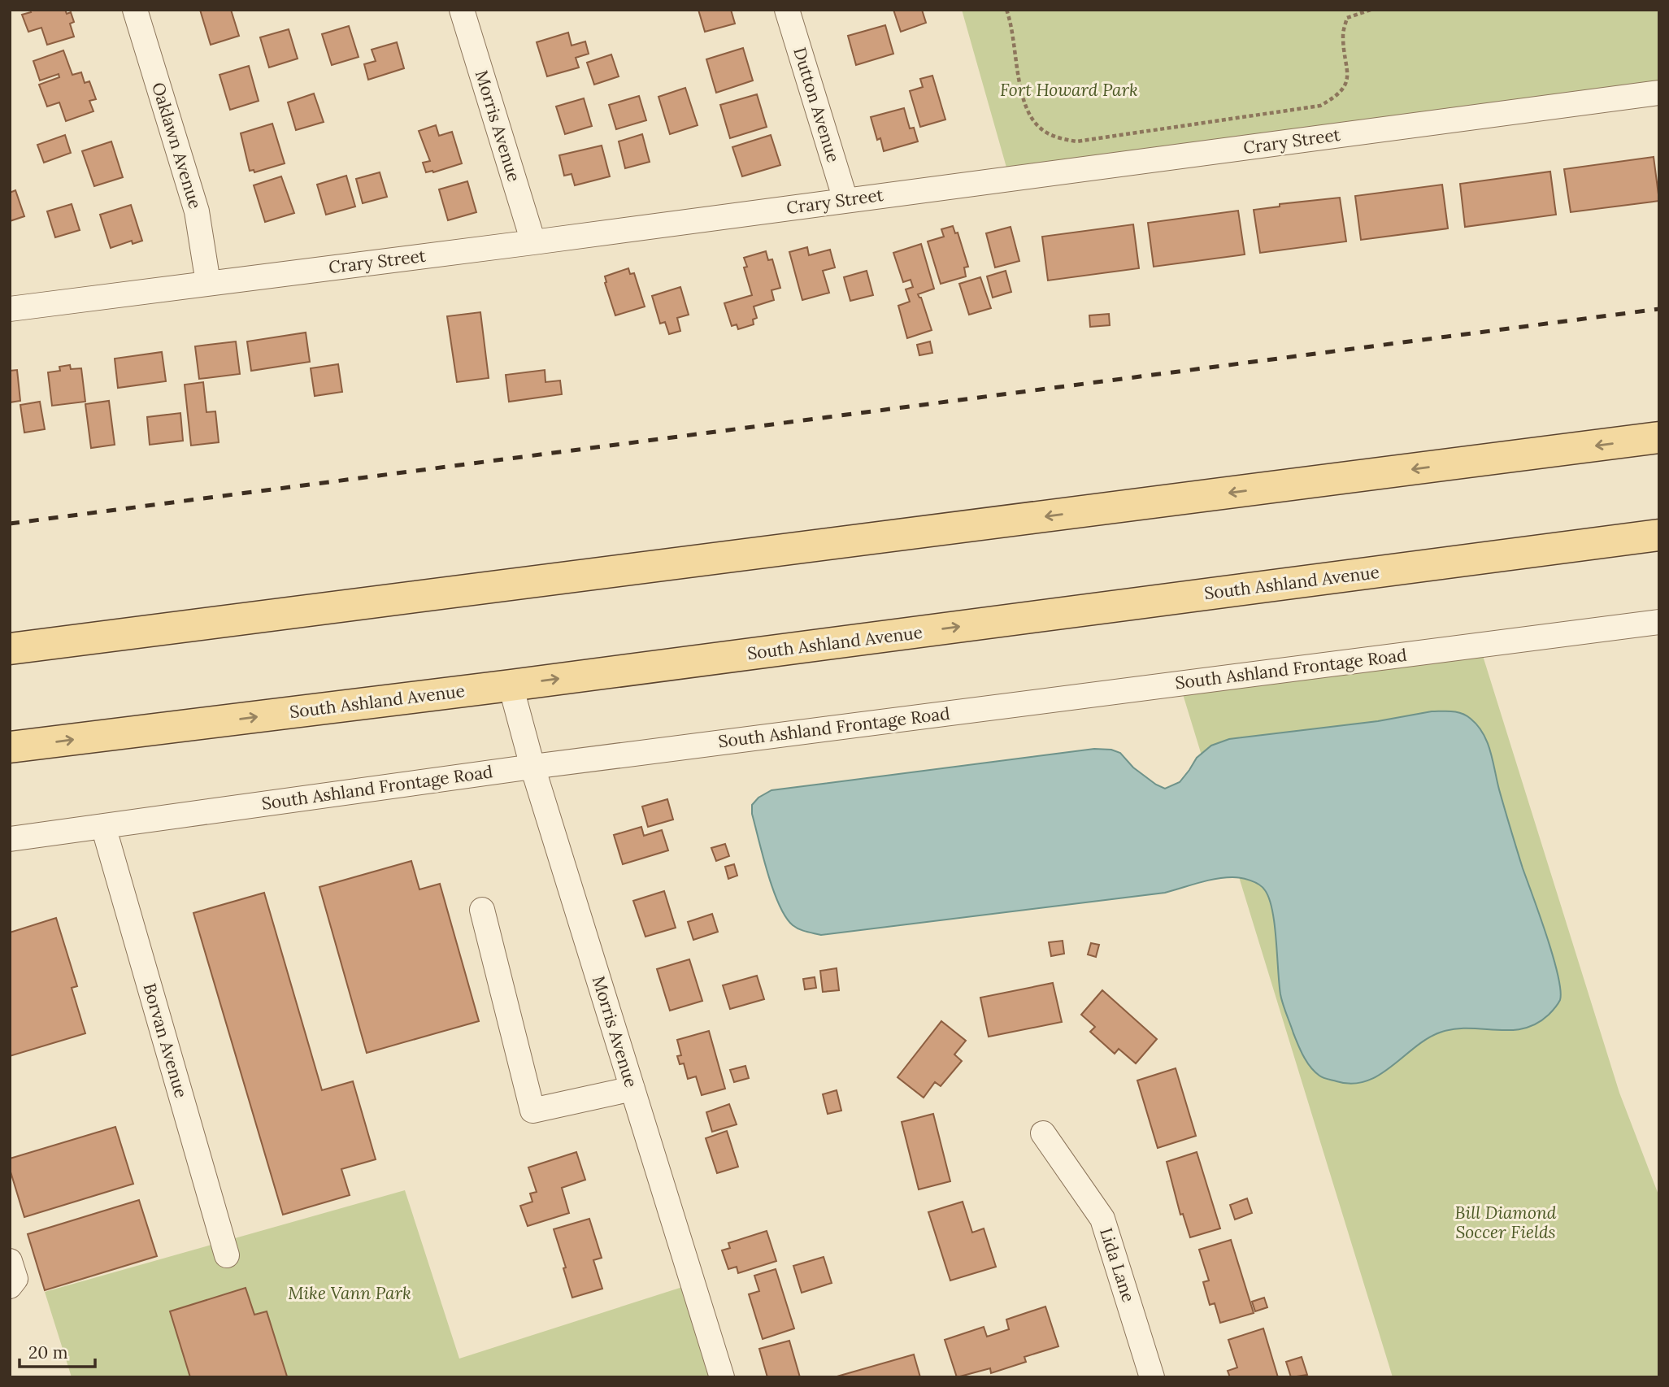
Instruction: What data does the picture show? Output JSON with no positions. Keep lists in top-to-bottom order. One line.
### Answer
{"streets":{"main road":["South Ashland Avenue"],"street":["Dutton Avenue","Morris Avenue","Crary Street","Oaklawn Avenue","South Ashland Frontage Road","Borvan Avenue","Lida Lane"]},"crossings":[["Dutton Avenue","Crary Street"],["Morris Avenue","Crary Street"],["Morris Avenue","South Ashland Avenue"],["Morris Avenue","South Ashland Frontage Road"],["Crary Street","Oaklawn Avenue"],["South Ashland Frontage Road","Borvan Avenue"]],"parks":["Fort Howard Park","Bill Diamond Soccer Fields","Mike Vann Park"],"scale_bar":"20 m"}
